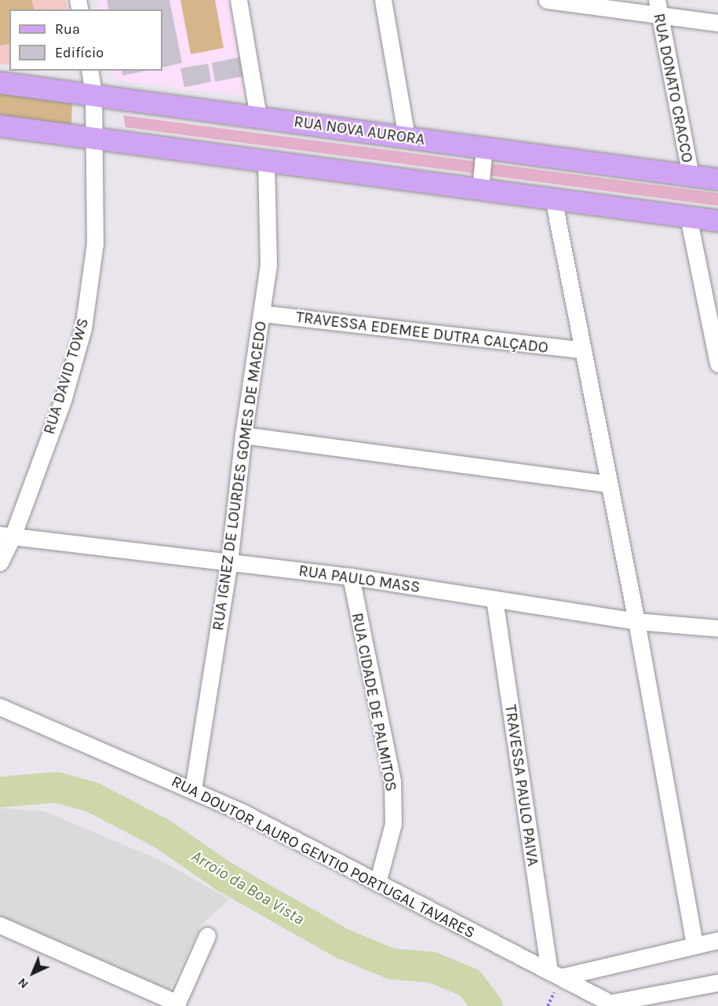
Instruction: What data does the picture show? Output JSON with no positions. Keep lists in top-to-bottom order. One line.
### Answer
{"streets":{"main road":["RUA NOVA AURORA"],"street":["RUA DONATO CRACCO","TRAVESSA EDEMEE DUTRA CALÇADO","RUA DAVID TOWS","RUA IGNEZ DE LOURDES GOMES DE MACEDO","RUA PAULO MASS","RUA CIDADE DE PALMITOS","TRAVESSA PAULO PAIVA","RUA DOUTOR LAURO GENTIO PORTUGAL TAVARES"]},"crossings":[["RUA DONATO CRACCO","RUA NOVA AURORA"],["RUA NOVA AURORA","RUA DAVID TOWS"],["TRAVESSA EDEMEE DUTRA CALÇADO","RUA IGNEZ DE LOURDES GOMES DE MACEDO"],["RUA DAVID TOWS","RUA PAULO MASS"],["RUA IGNEZ DE LOURDES GOMES DE MACEDO","RUA PAULO MASS"],["RUA IGNEZ DE LOURDES GOMES DE MACEDO","RUA DOUTOR LAURO GENTIO PORTUGAL TAVARES"],["RUA PAULO MASS","RUA CIDADE DE PALMITOS"],["RUA PAULO MASS","TRAVESSA PAULO PAIVA"],["RUA CIDADE DE PALMITOS","RUA DOUTOR LAURO GENTIO PORTUGAL TAVARES"],["TRAVESSA PAULO PAIVA","RUA DOUTOR LAURO GENTIO PORTUGAL TAVARES"]],"water":["Arroio da Boa Vista"],"legend":["Rua","Edifício"],"north":"bottom left"}
